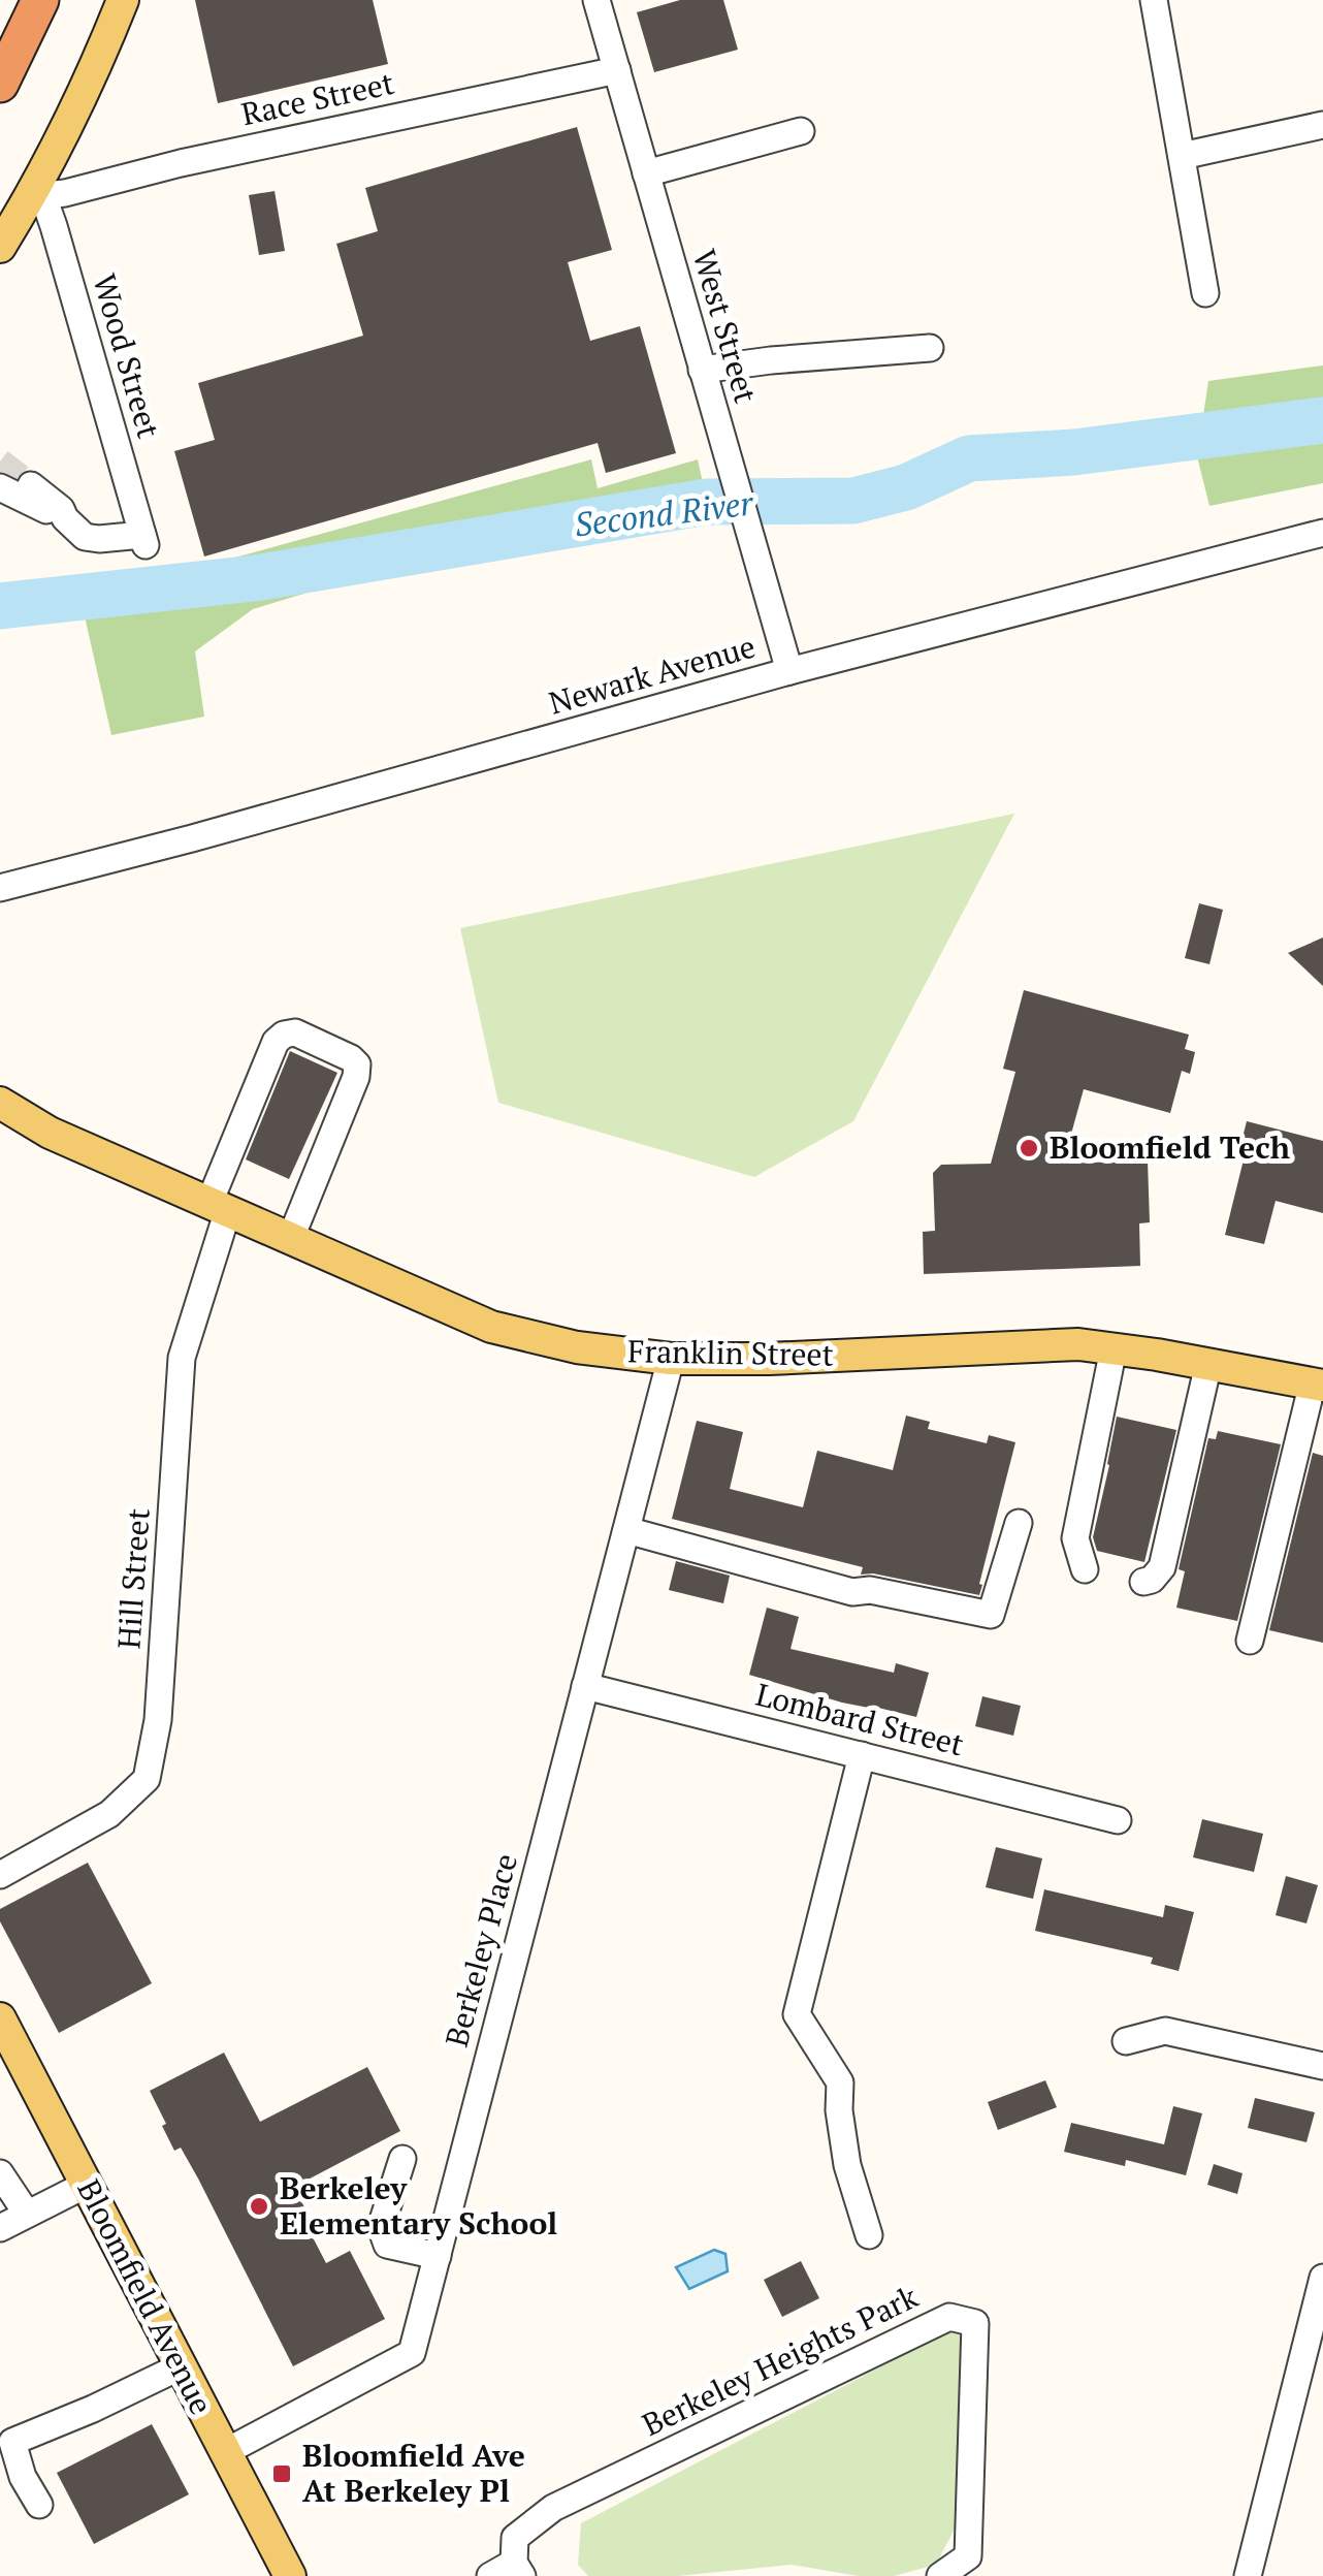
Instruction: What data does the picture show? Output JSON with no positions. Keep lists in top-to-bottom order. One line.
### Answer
{"streets":{"main road":["Franklin Street","Bloomfield Avenue"],"street":["Race Street","West Street","Wood Street","Newark Avenue","Hill Street","Lombard Street","Berkeley Place","Berkeley Heights Park"]},"crossings":[["Race Street","West Street"],["Race Street","Wood Street"],["West Street","Newark Avenue"],["Franklin Street","Hill Street"],["Franklin Street","Berkeley Place"],["Lombard Street","Berkeley Place"],["Berkeley Place","Bloomfield Avenue"]],"water":["Second River"],"places":{"other":["Bloomfield Tech","Berkeley Elementary School"],"transit":["Bloomfield Ave At Berkeley Pl"]}}
